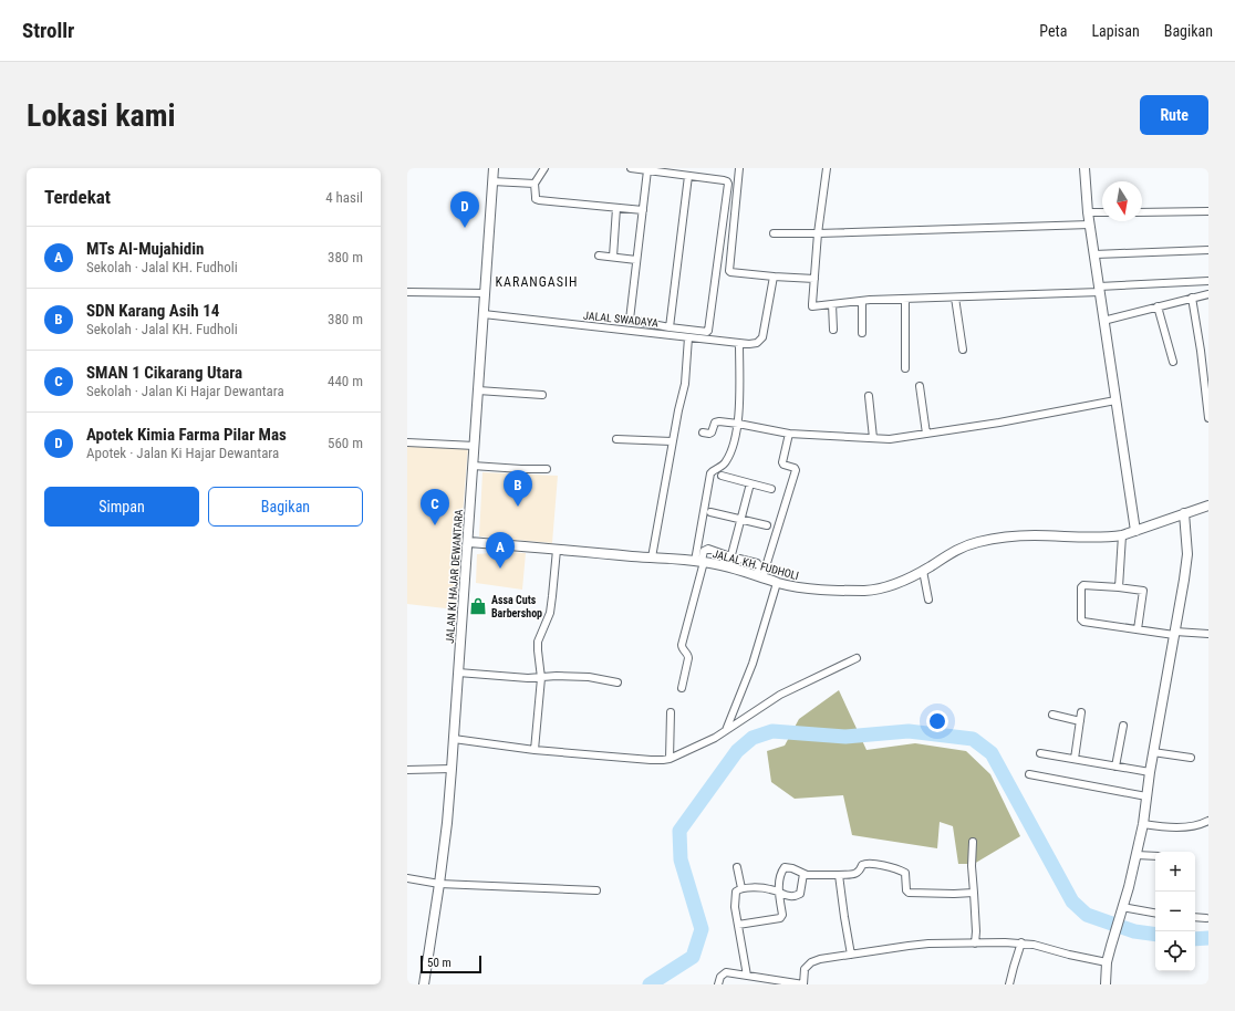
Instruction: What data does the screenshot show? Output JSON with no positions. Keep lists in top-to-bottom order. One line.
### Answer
{"streets":{"main road":["JALAL KH. FUDHOLI","JALAN KI HAJAR DEWANTARA"],"street":["JALAL SWADAYA"]},"crossings":[["JALAL SWADAYA","JALAN KI HAJAR DEWANTARA"],["JALAL KH. FUDHOLI","JALAN KI HAJAR DEWANTARA"]],"districts":["KARANGASIH"],"places":{"shop":["Assa Cuts Barbershop"]},"scale_bar":"50 m","north":"bottom","page":{"header":"Strollr","nav":["Peta","Lapisan","Bagikan"],"buttons":["Rute",["Simpan","Bagikan"]],"title":"Lokasi kami","heading":["Terdekat","4 hasil"],"pins":["D","B","C","A"],"list":[{"mark":"A","name":"MTs Al-Mujahidin","note":"Sekolah · Jalal KH. Fudholi","value":"380 m"},{"mark":"B","name":"SDN Karang Asih 14","note":"Sekolah · Jalal KH. Fudholi","value":"380 m"},{"mark":"C","name":"SMAN 1 Cikarang Utara","note":"Sekolah · Jalan Ki Hajar Dewantara","value":"440 m"},{"mark":"D","name":"Apotek Kimia Farma Pilar Mas","note":"Apotek · Jalan Ki Hajar Dewantara","value":"560 m"}],"map_buttons":["+","−"],"scale":"50 m"}}
